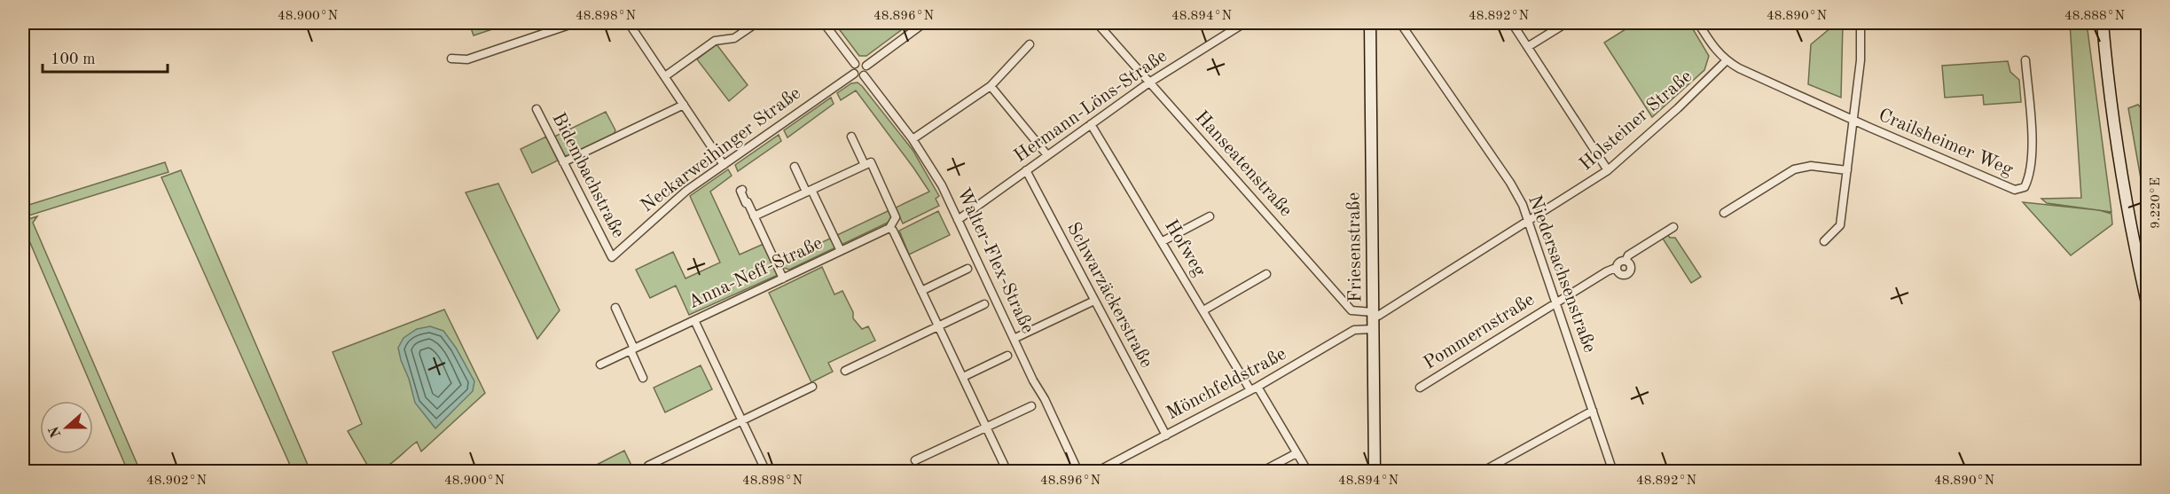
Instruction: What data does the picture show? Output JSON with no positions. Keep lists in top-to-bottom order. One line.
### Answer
{"streets":{"main road":["Friesenstraße"],"street":["Hermann-Löns-Straße","Holsteiner Straße","Crailsheimer Weg","Neckarweihinger Straße","Hanseatenstraße","Bidembachstraße","Hofweg","Walter-Flex-Straße","Anna-Neff-Straße","Niedersachsenstraße","Schwarzäckerstraße","Pommernstraße","Mönchfeldstraße"]},"crossings":[["Hermann-Löns-Straße","Hanseatenstraße"],["Hermann-Löns-Straße","Hofweg"],["Hermann-Löns-Straße","Walter-Flex-Straße"],["Hermann-Löns-Straße","Schwarzäckerstraße"],["Holsteiner Straße","Crailsheimer Weg"],["Holsteiner Straße","Hanseatenstraße"],["Holsteiner Straße","Friesenstraße"],["Holsteiner Straße","Niedersachsenstraße"],["Neckarweihinger Straße","Bidembachstraße"],["Neckarweihinger Straße","Walter-Flex-Straße"],["Hanseatenstraße","Friesenstraße"],["Friesenstraße","Mönchfeldstraße"],["Hofweg","Mönchfeldstraße"],["Niedersachsenstraße","Pommernstraße"],["Schwarzäckerstraße","Mönchfeldstraße"]],"scale_bar":"100 m","north":"left","coordinates":["48.900°N","48.898°N","48.896°N","48.894°N","48.892°N","48.890°N","48.888°N","9.220°E","48.902°N"]}
